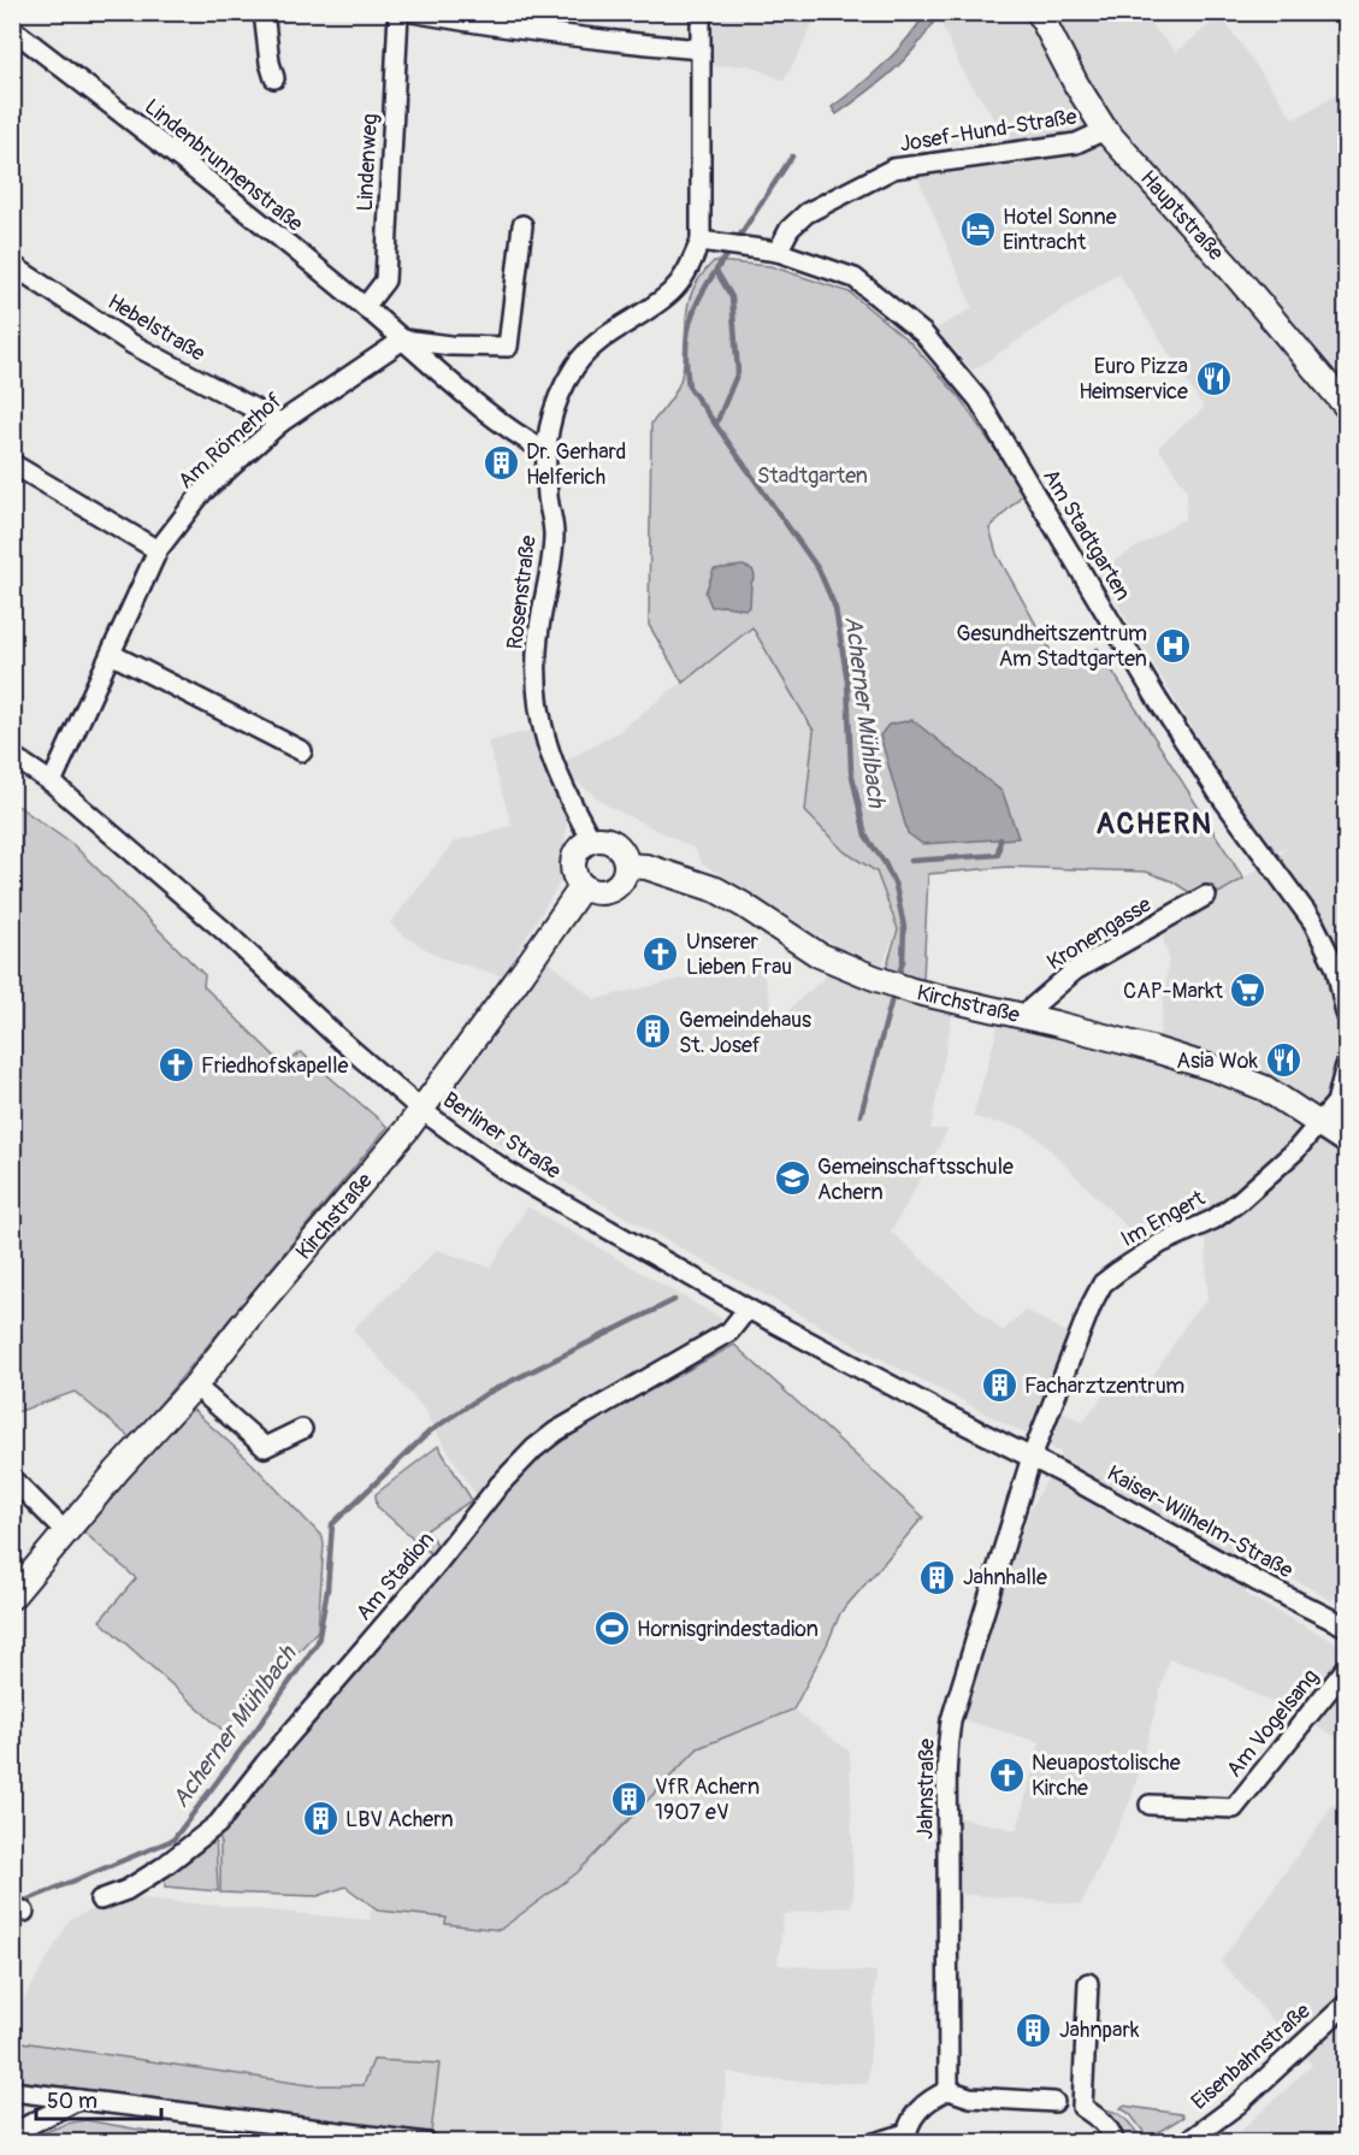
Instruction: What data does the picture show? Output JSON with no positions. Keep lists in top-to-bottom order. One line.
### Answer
{"streets":{"main road":["Hauptstraße","Kirchstraße"],"street":["Josef-Hund-Straße","Lindenweg","Lindenbrunnenstraße","Hebelstraße","Am Römerhof","Am Stadtgarten","Rosenstraße","Kronengasse","Berliner Straße","Im Engert","Kaiser-Wilhelm-Straße","Am Stadion","Am Vogelsang","Jahnstraße","Eisenbahnstraße"]},"crossings":[["Josef-Hund-Straße","Hauptstraße"],["Josef-Hund-Straße","Am Stadtgarten"],["Lindenweg","Lindenbrunnenstraße"],["Lindenbrunnenstraße","Am Römerhof"],["Lindenbrunnenstraße","Rosenstraße"],["Hebelstraße","Am Römerhof"],["Am Römerhof","Berliner Straße"],["Am Stadtgarten","Rosenstraße"],["Rosenstraße","Kirchstraße"],["Kronengasse","Kirchstraße"],["Kirchstraße","Berliner Straße"],["Kirchstraße","Im Engert"],["Berliner Straße","Im Engert"],["Berliner Straße","Kaiser-Wilhelm-Straße"],["Berliner Straße","Am Stadion"],["Berliner Straße","Jahnstraße"],["Im Engert","Kaiser-Wilhelm-Straße"],["Im Engert","Jahnstraße"],["Kaiser-Wilhelm-Straße","Jahnstraße"]],"districts":["ACHERN"],"water":["Acherner Mühlbach"],"parks":["Stadtgarten"],"places":{"hotel":["Hotel Sonne Eintracht"],"restaurant":["Euro Pizza Heimservice","Asia Wok"],"building":["Dr. Gerhard Helferich","Gemeindehaus St. Josef","Facharztzentrum","Jahnhalle","VfR Achern 1907 eV","LBV Achern","Jahnpark"],"hospital":["Gesundheitszentrum Am Stadtgarten"],"church":["Unserer Lieben Frau","Friedhofskapelle","Neuapostolische Kirche"],"supermarket":["CAP-Markt"],"school or university":["Gemeinschaftsschule Achern"],"sports":["Hornisgrindestadion"]},"scale_bar":"50 m"}
